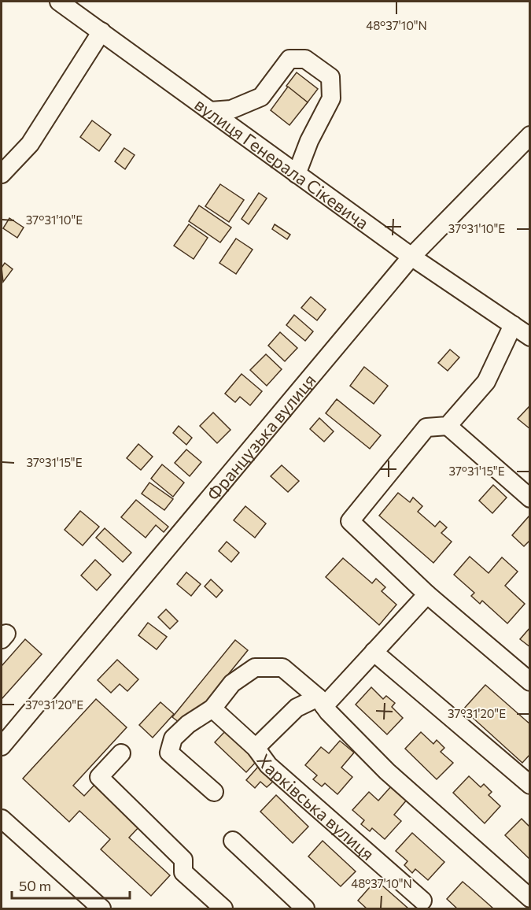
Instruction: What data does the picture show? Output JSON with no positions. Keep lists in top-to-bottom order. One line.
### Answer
{"streets":{"street":["вулиця Генерала Сікевича","Французька вулиця","Харківська вулиця"]},"crossings":[["вулиця Генерала Сікевича","Французька вулиця"]],"scale_bar":"50 m","coordinates":["48°37'10\"N","37°31'10\"E","37°31'15\"E","37°31'20\"E"]}
